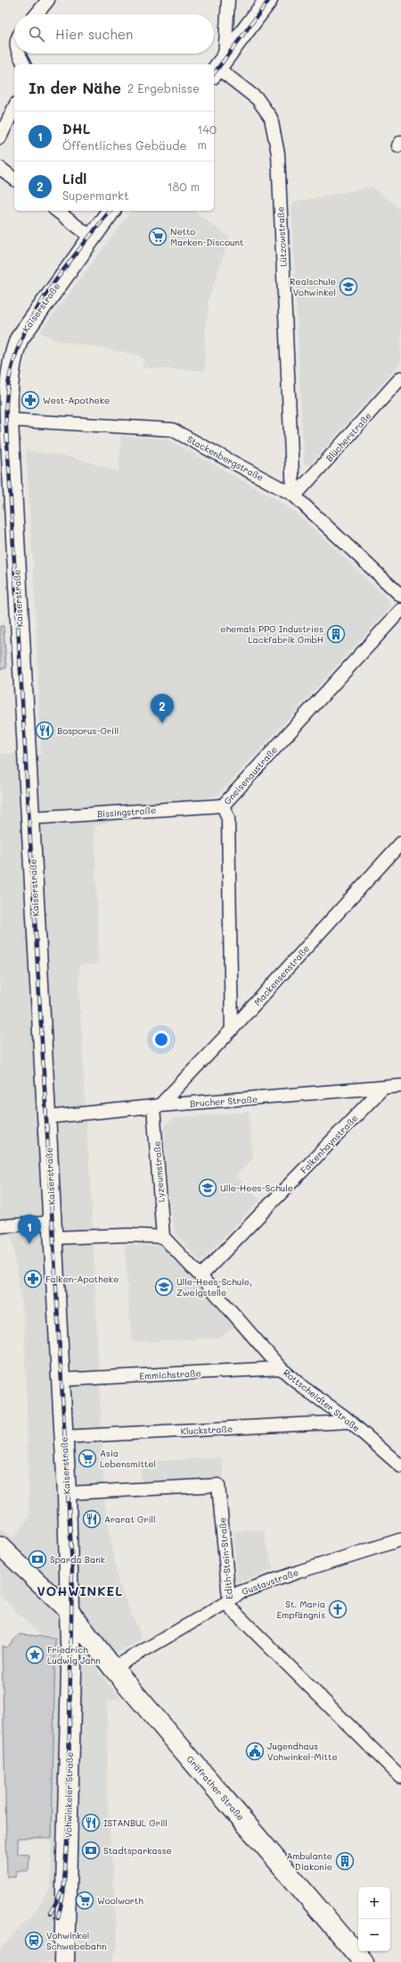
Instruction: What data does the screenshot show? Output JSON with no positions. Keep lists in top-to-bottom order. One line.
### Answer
{"streets":{"main road":["Kaiserstraße","Gräfrather Straße","Vohwinkeler Straße"],"street":["Lützowstraße","Blücherstraße","Stackenbergstraße","Gneisenaustraße","Bissingstraße","Mackensenstraße","Brucher Straße","Falkenhaynstraße","Lyzeumstraße","Emmichstraße","Rottscheidter Straße","Kluckstraße","Edith-Stein-Straße","Gustavstraße"]},"crossings":[["Lützowstraße","Blücherstraße"],["Lützowstraße","Stackenbergstraße"],["Kaiserstraße","Stackenbergstraße"],["Kaiserstraße","Bissingstraße"],["Kaiserstraße","Brucher Straße"],["Kaiserstraße","Emmichstraße"],["Kaiserstraße","Kluckstraße"],["Kaiserstraße","Edith-Stein-Straße"],["Kaiserstraße","Gräfrather Straße"],["Kaiserstraße","Vohwinkeler Straße"],["Blücherstraße","Stackenbergstraße"],["Gneisenaustraße","Bissingstraße"],["Gneisenaustraße","Mackensenstraße"],["Mackensenstraße","Brucher Straße"],["Mackensenstraße","Lyzeumstraße"],["Brucher Straße","Falkenhaynstraße"],["Brucher Straße","Lyzeumstraße"],["Falkenhaynstraße","Rottscheidter Straße"],["Lyzeumstraße","Rottscheidter Straße"],["Emmichstraße","Rottscheidter Straße"],["Rottscheidter Straße","Kluckstraße"],["Edith-Stein-Straße","Gustavstraße"],["Gustavstraße","Gräfrather Straße"],["Gräfrather Straße","Vohwinkeler Straße"]],"districts":["VOHWINKEL"],"places":{"supermarket":["Netto Marken-Discount","Asia Lebensmittel","Woolworth"],"school or university":["Realschule Vohwinkel","Ulle-Hees-Schule","Ulle-Hees-Schule, Zweigstelle"],"pharmacy":["West-Apotheke","Falken-Apotheke"],"building":["ehemals PPG Industries Lackfabrik GmbH","Ambulante Diakonie"],"restaurant":["Bosporus-Grill","Ararat Grill","ISTANBUL Grill"],"bank":["Sparda Bank","Stadtsparkasse"],"church":["St. Maria Empfängnis"],"place":["Friedrich Ludwig Jahn"],"public building":["Jugendhaus Vohwinkel-Mitte"],"station":["Vohwinkel Schwebebahn"]},"page":{"search":"Hier suchen","heading":["In der Nähe","2 Ergebnisse"],"list":[{"mark":"1","name":"DHL","note":"Öffentliches Gebäude","value":"140 m"},{"mark":"2","name":"Lidl","note":"Supermarkt","value":"180 m"}],"pins":["2","1"],"map_buttons":["+","−"]}}
